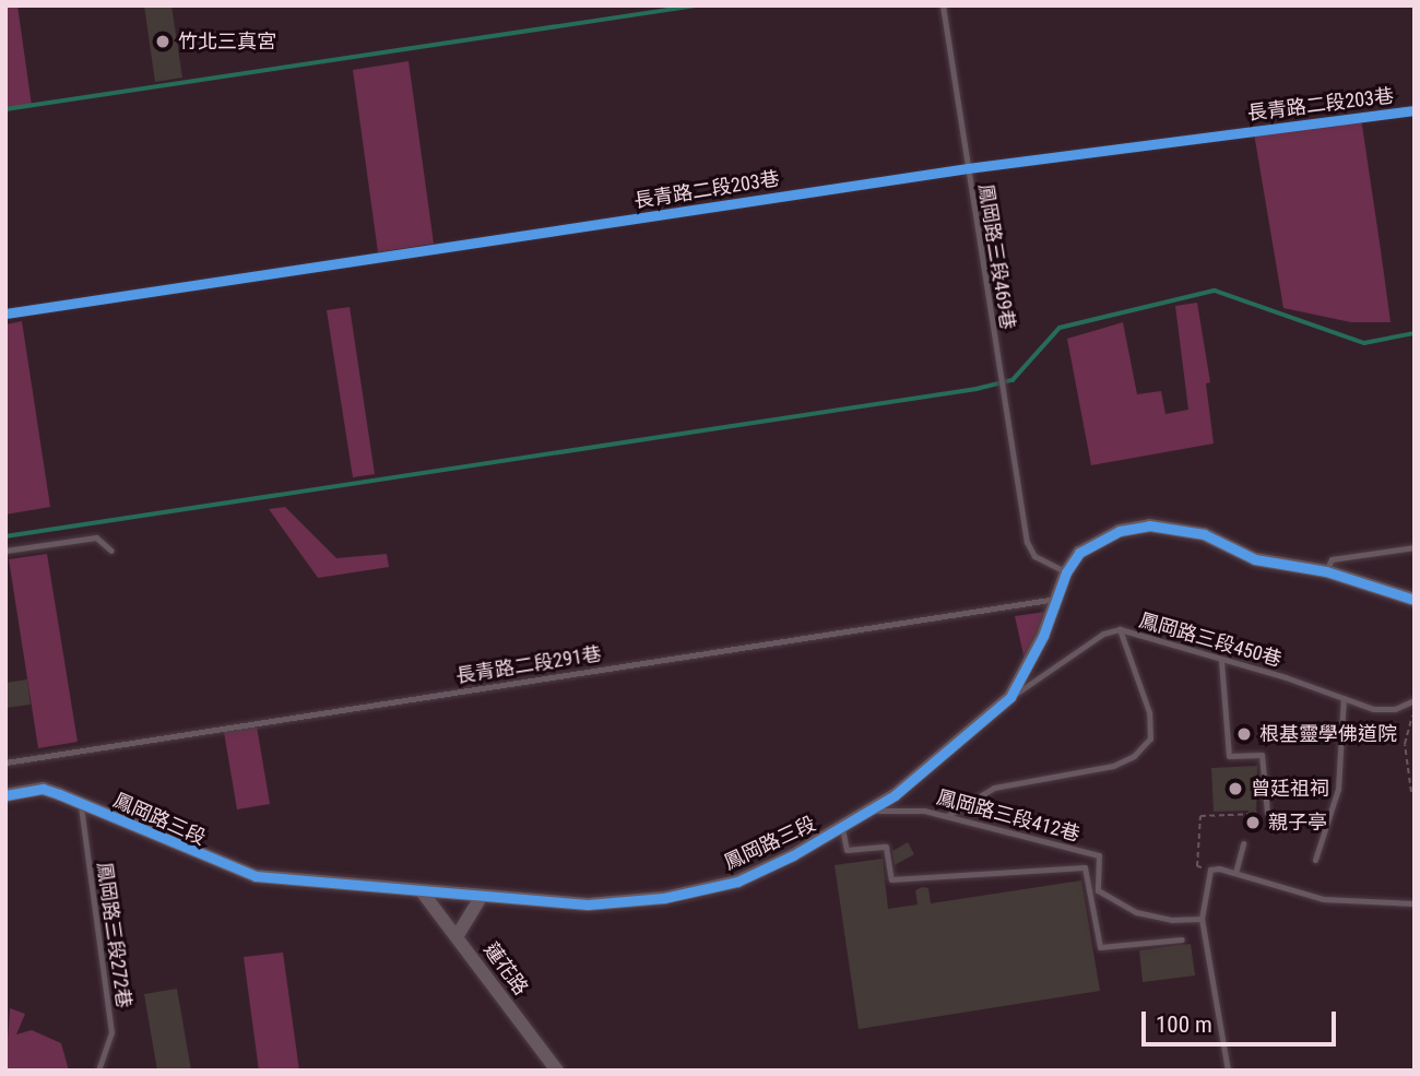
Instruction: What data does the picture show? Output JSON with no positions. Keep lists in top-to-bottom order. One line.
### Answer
{"streets":{"street":["鳳岡路三段","蓮花路"],"lane":["長青路二段203巷","鳳岡路三段469巷","鳳岡路三段450巷","長青路二段291巷","鳳岡路三段412巷","鳳岡路三段272巷"]},"crossings":[["長青路二段203巷","鳳岡路三段469巷"],["鳳岡路三段469巷","鳳岡路三段"],["鳳岡路三段450巷","鳳岡路三段"],["長青路二段291巷","鳳岡路三段"],["鳳岡路三段412巷","鳳岡路三段"],["鳳岡路三段","鳳岡路三段272巷"],["鳳岡路三段","蓮花路"]],"places":["竹北三真宮","根基靈學佛道院","曾廷祖祠","親子亭"],"scale_bar":"100 m"}
